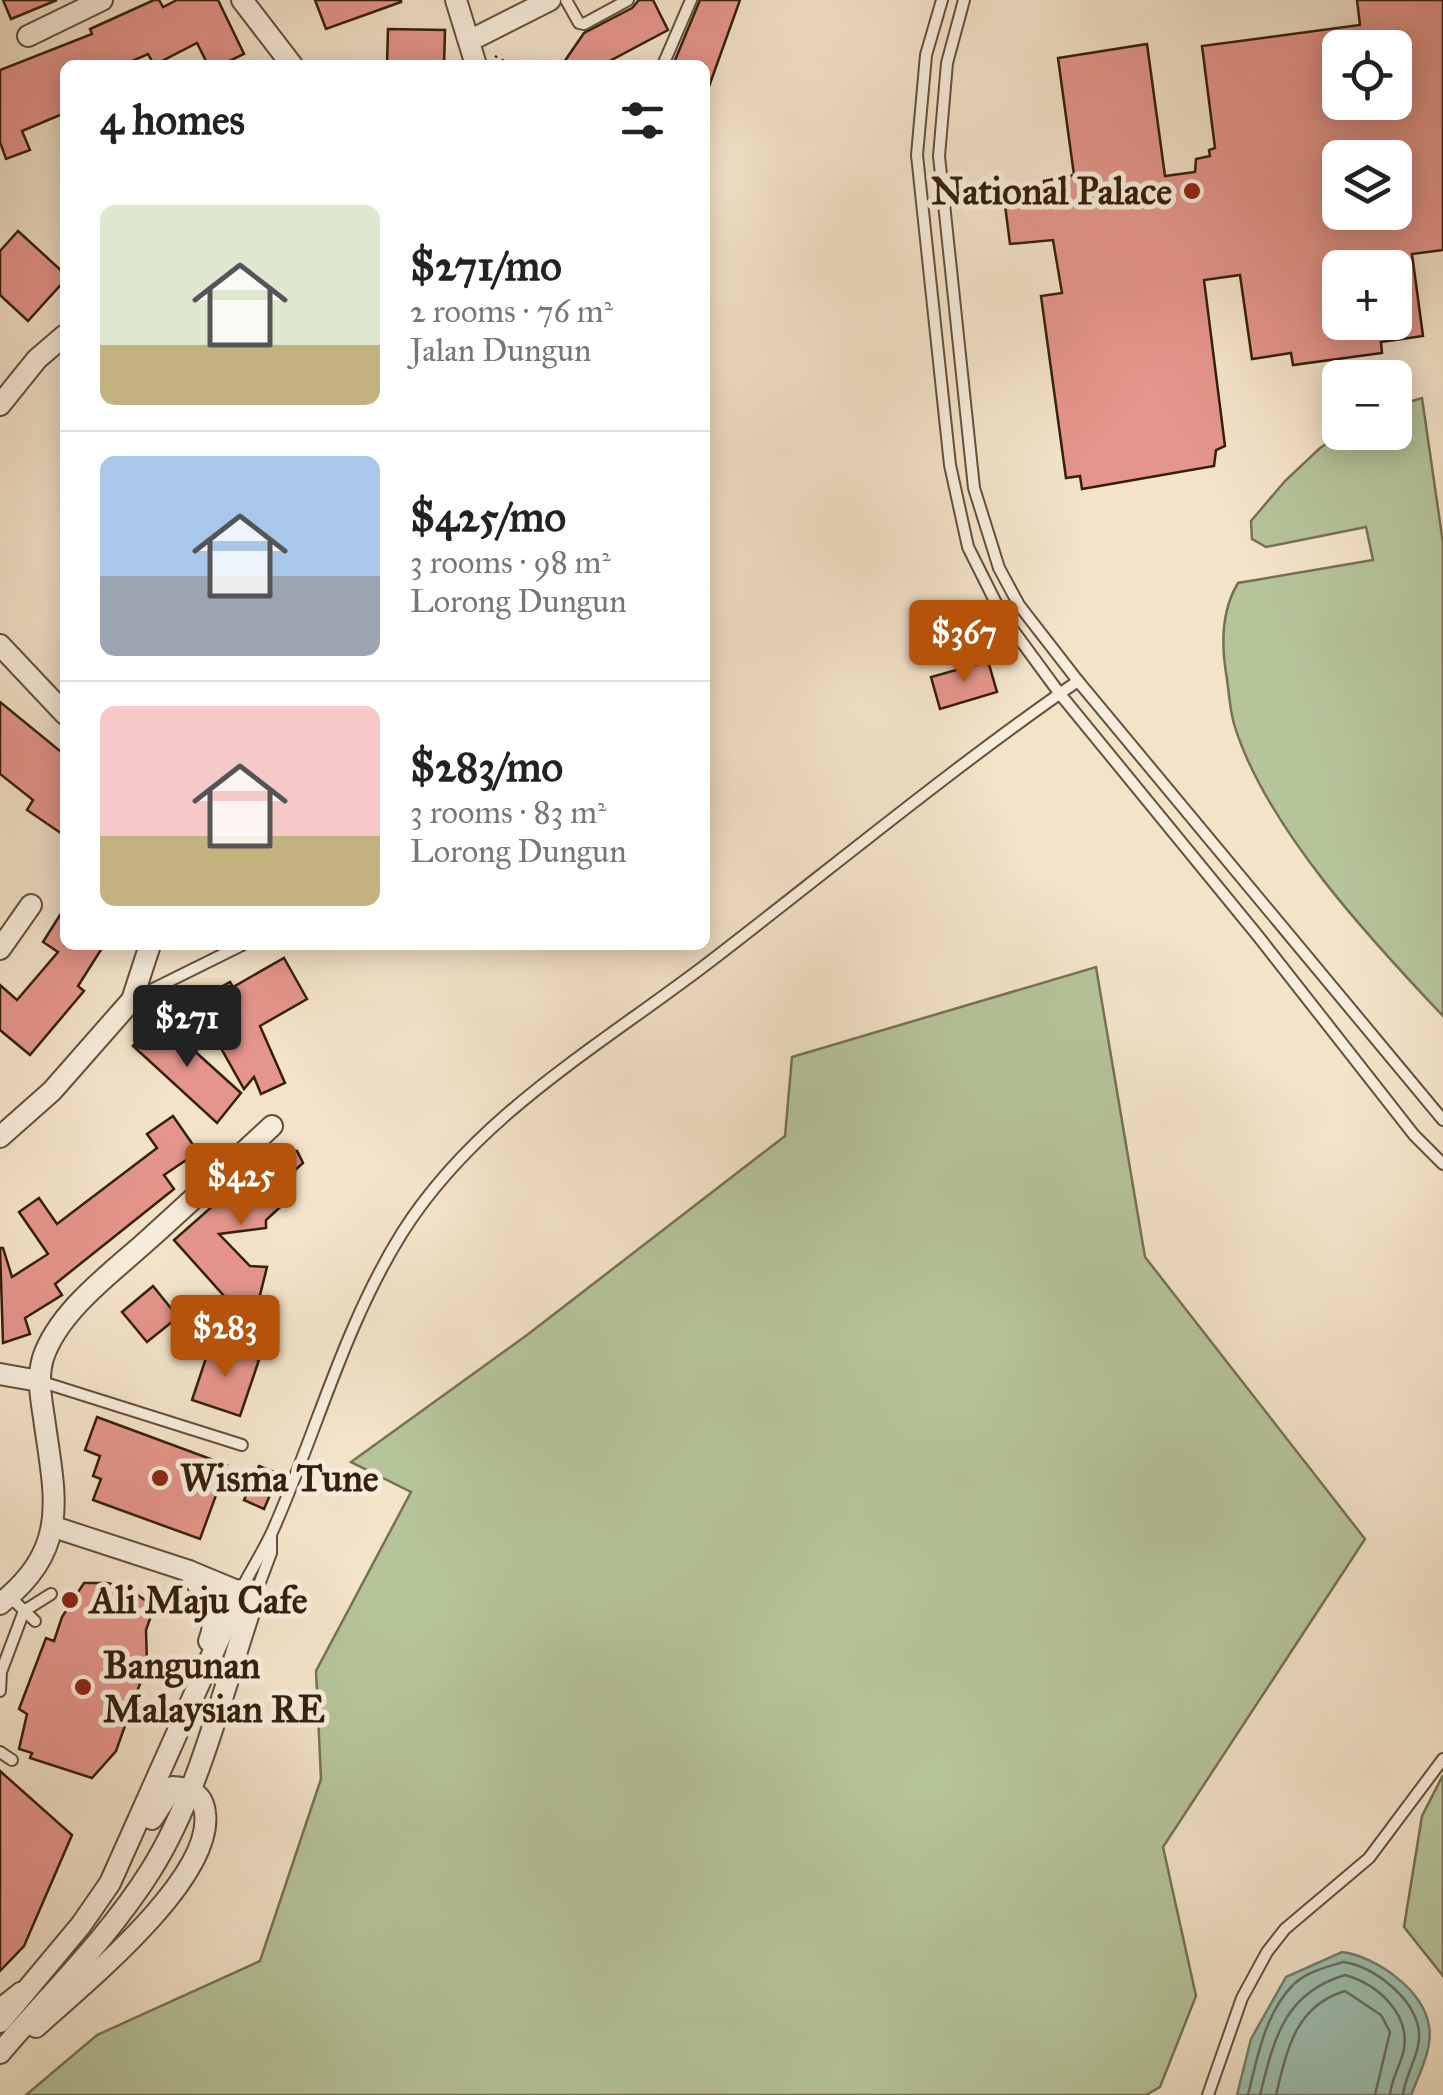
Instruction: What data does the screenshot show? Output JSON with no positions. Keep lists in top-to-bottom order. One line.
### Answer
{"places":["National Palace","Wisma Tune","Ali Maju Cafe","Bangunan Malaysian RE"],"page":{"map_buttons":["+","−"],"heading":"4 homes","list":[{"name":"$271/mo","note":"2 rooms · 76 m² · Jalan Dungun"},{"name":"$425/mo","note":"3 rooms · 98 m² · Lorong Dungun"},{"name":"$283/mo","note":"3 rooms · 83 m² · Lorong Dungun"}],"price":["$367","$271","$425","$283"]}}
